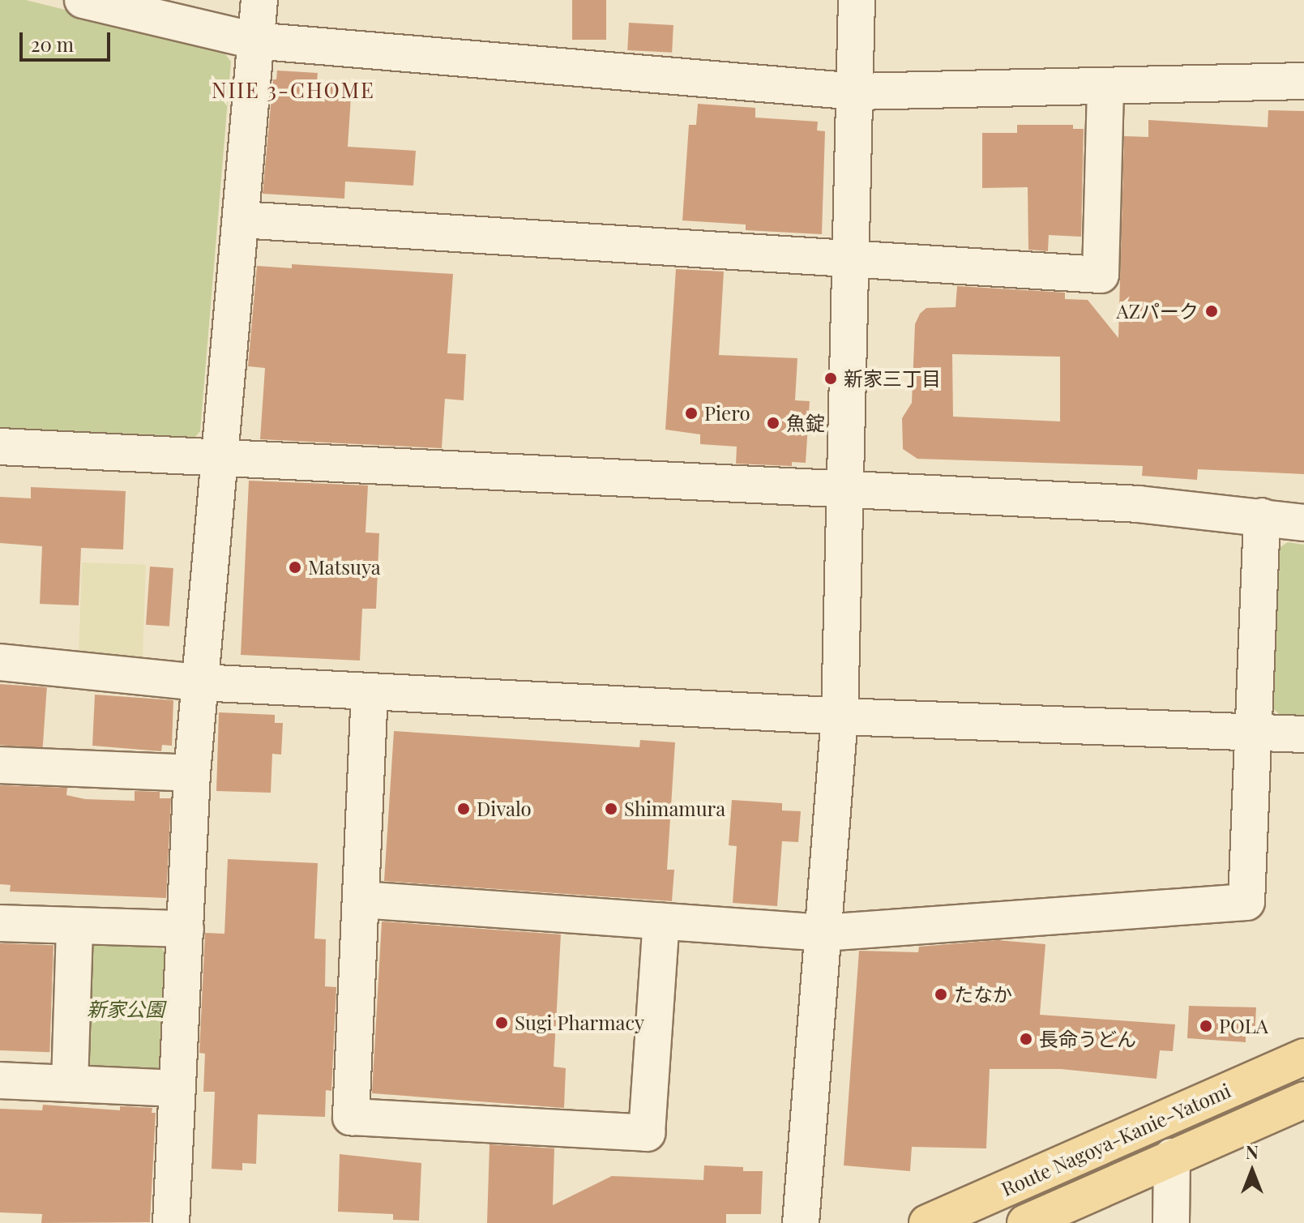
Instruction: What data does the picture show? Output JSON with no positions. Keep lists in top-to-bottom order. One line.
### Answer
{"streets":{"main road":["Route Nagoya-Kanie-Yatomi"]},"districts":["NIIE 3-CHOME"],"parks":["新家公園"],"places":["AZパーク","新家三丁目","Piero","魚錠","Matsuya","Divalo","Shimamura","たなか","Sugi Pharmacy","POLA","長命うどん"],"scale_bar":"20 m","north":"top"}
